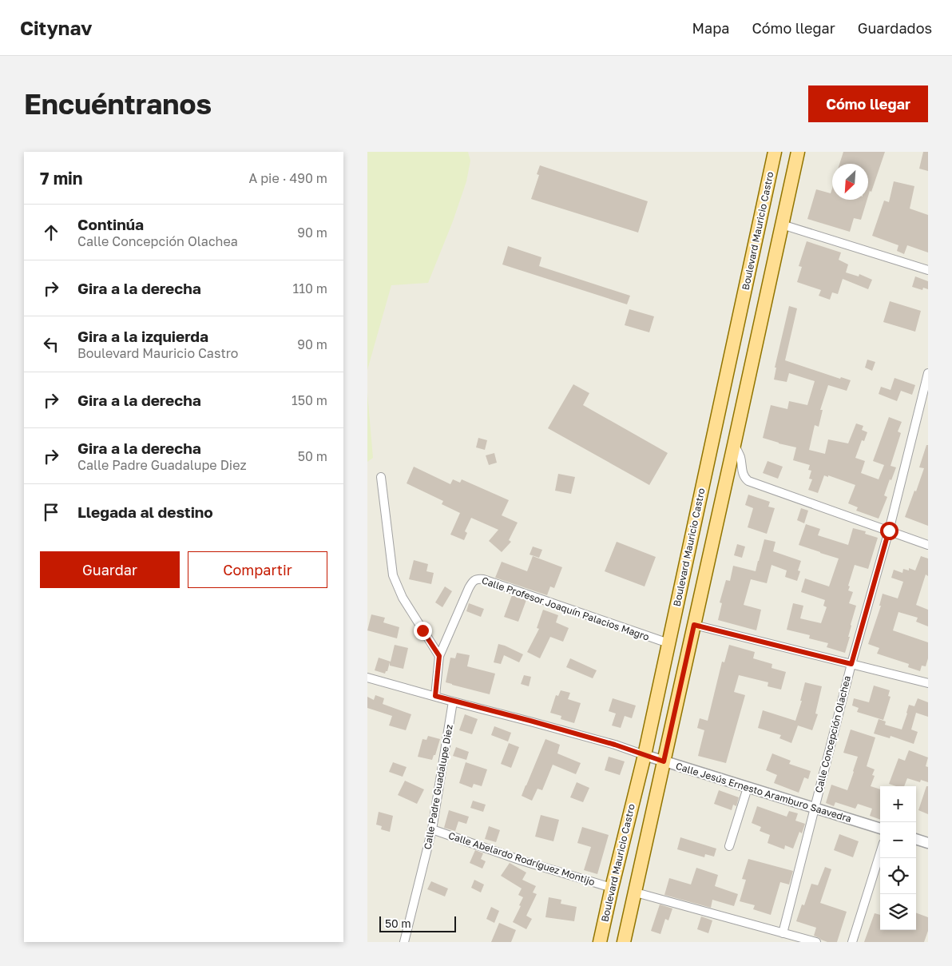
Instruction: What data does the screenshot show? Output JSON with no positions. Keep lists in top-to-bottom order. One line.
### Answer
{"streets":{"main road":["Boulevard Mauricio Castro"],"street":["Calle Profesor Joaquín Palacios Magro","Calle Concepción Olachea","Calle Padre Guadalupe Diez","Calle Jesús Ernesto Aramburo Saavedra","Calle Abelardo Rodríguez Montijo"]},"crossings":[["Boulevard Mauricio Castro","Calle Profesor Joaquín Palacios Magro"],["Boulevard Mauricio Castro","Calle Jesús Ernesto Aramburo Saavedra"],["Boulevard Mauricio Castro","Calle Abelardo Rodríguez Montijo"],["Calle Concepción Olachea","Calle Jesús Ernesto Aramburo Saavedra"],["Calle Padre Guadalupe Diez","Calle Jesús Ernesto Aramburo Saavedra"],["Calle Padre Guadalupe Diez","Calle Abelardo Rodríguez Montijo"]],"scale_bar":"50 m","north":"bottom left","page":{"header":"Citynav","nav":["Mapa","Cómo llegar","Guardados"],"buttons":["Cómo llegar",["Guardar","Compartir"]],"title":"Encuéntranos","heading":["7 min","A pie · 490 m"],"list":[["Continúa","Calle Concepción Olachea","90 m"],["Gira a la derecha","110 m"],["Gira a la izquierda","Boulevard Mauricio Castro","90 m"],["Gira a la derecha","150 m"],["Gira a la derecha","Calle Padre Guadalupe Diez","50 m"],"Llegada al destino"],"map_buttons":["+","−"],"scale":"50 m"}}
